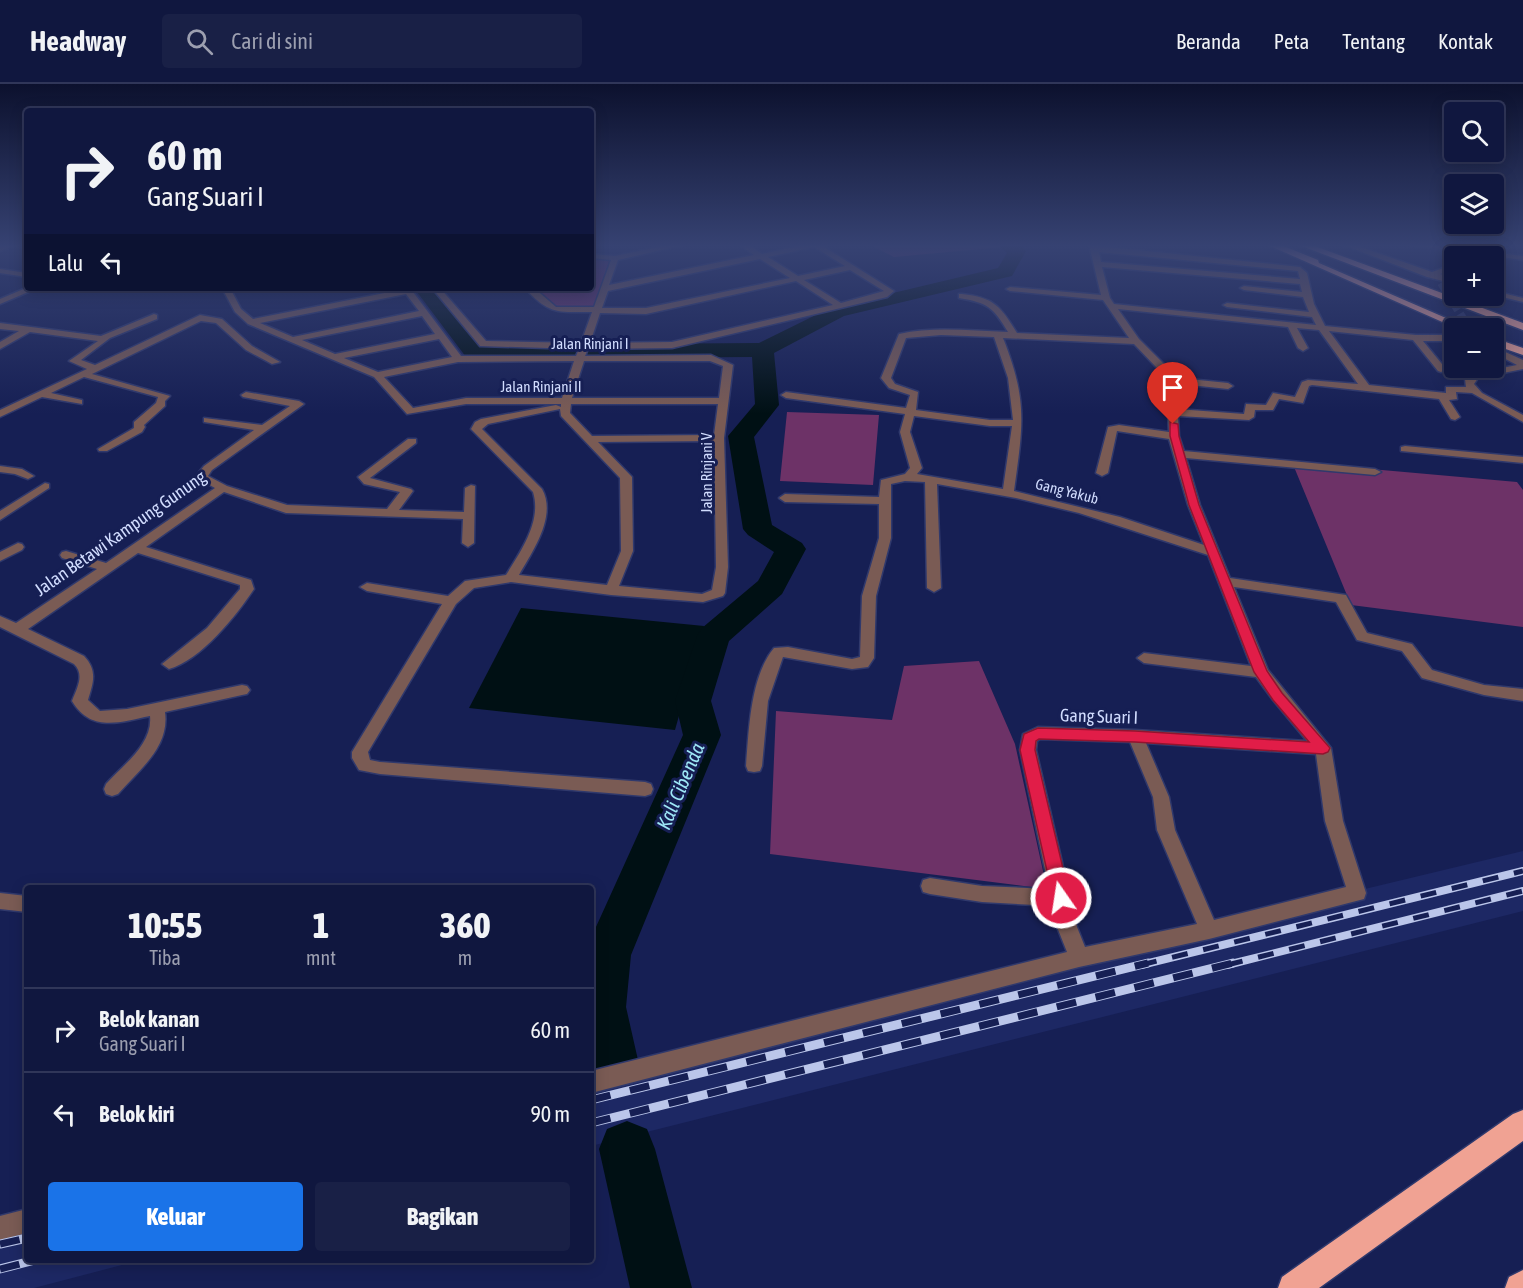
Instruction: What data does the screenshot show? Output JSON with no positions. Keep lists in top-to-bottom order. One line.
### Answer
{"streets":{"street":["Jalan Rinjani I","Jalan Rinjani II","Jalan Rinjani V","Gang Yakub","Jalan Betawi Kampung Gunung","Gang Suari I"]},"crossings":[["Jalan Rinjani I","Jalan Rinjani II"],["Jalan Rinjani I","Jalan Rinjani V"],["Jalan Rinjani II","Jalan Rinjani V"]],"water":["Kali Cibenda"],"page":{"header":"Headway","search":"Cari di sini","nav":["Beranda","Peta","Tentang","Kontak"],"map_buttons":["+","−"],"turn":["60 m","Gang Suari I"],"then":"Lalu","eta":["10:55","Tiba","1","mnt","360","m"],"list":[{"name":"Belok kanan","note":"Gang Suari I","value":"60 m"},{"name":"Belok kiri","value":"90 m"}],"buttons":["Keluar","Bagikan"]}}
